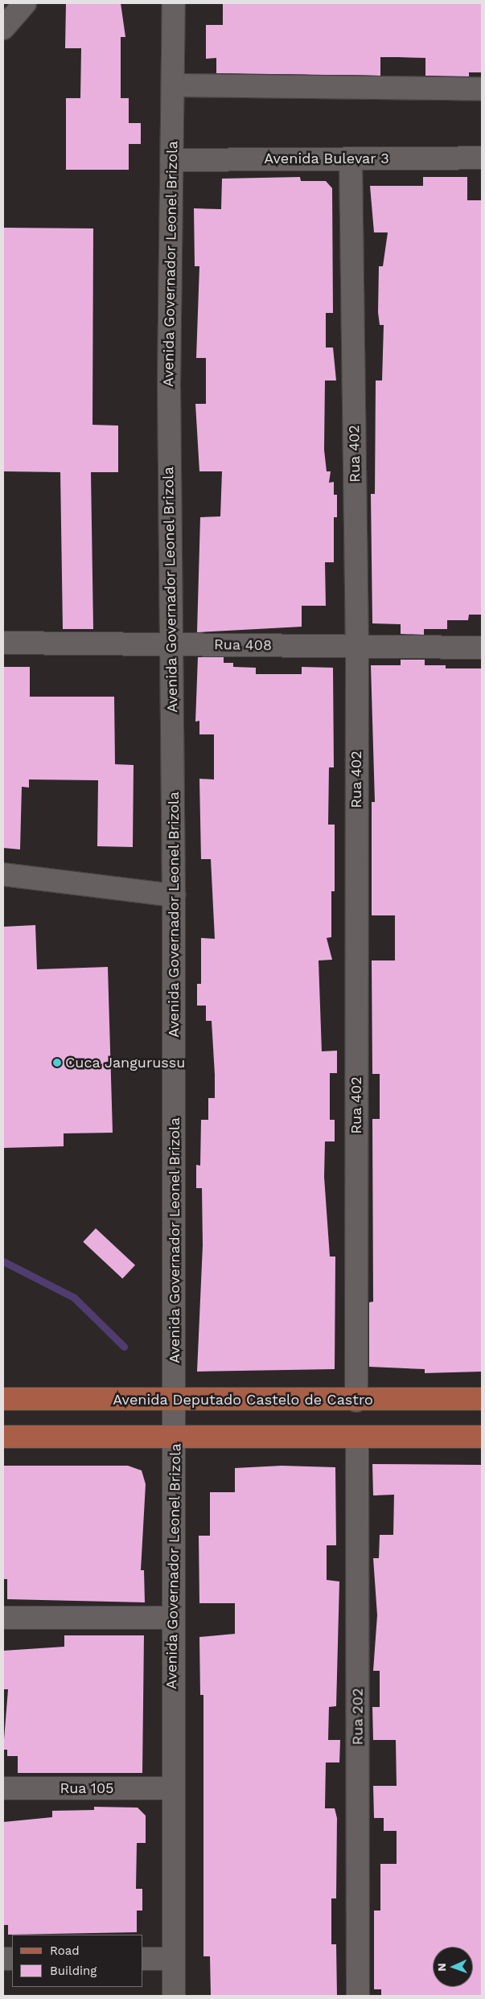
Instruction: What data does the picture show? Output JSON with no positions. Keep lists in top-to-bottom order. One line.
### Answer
{"streets":{"main road":["Avenida Deputado Castelo de Castro"],"street":["Avenida Bulevar 3","Avenida Governador Leonel Brizola","Rua 402","Rua 408","Rua 202","Rua 105"]},"crossings":[["Avenida Bulevar 3","Avenida Governador Leonel Brizola"],["Avenida Bulevar 3","Rua 402"],["Avenida Governador Leonel Brizola","Rua 408"],["Avenida Governador Leonel Brizola","Avenida Deputado Castelo de Castro"],["Avenida Governador Leonel Brizola","Rua 105"],["Rua 402","Rua 408"],["Rua 402","Avenida Deputado Castelo de Castro"]],"places":["Cuca Jangurussu"],"legend":["Road","Building"],"north":"left"}
